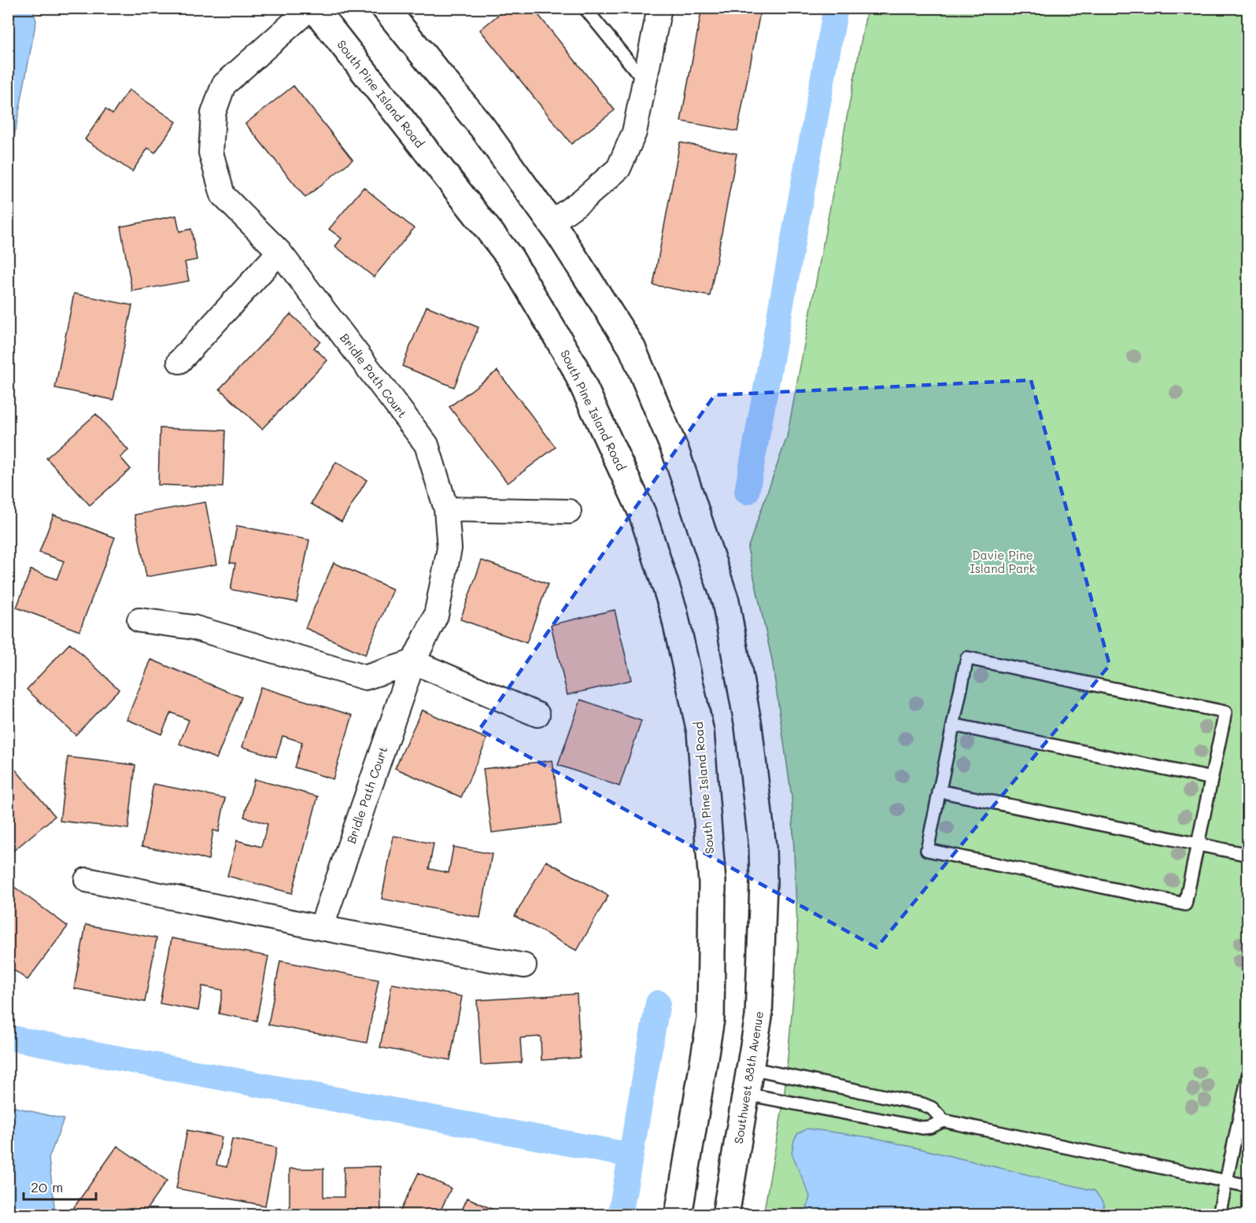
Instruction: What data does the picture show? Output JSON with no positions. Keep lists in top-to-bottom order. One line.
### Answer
{"streets":{"main road":["South Pine Island Road","Southwest 88th Avenue"],"street":["Bridle Path Court"]},"parks":["Davie Pine Island Park"],"scale_bar":"20 m"}
